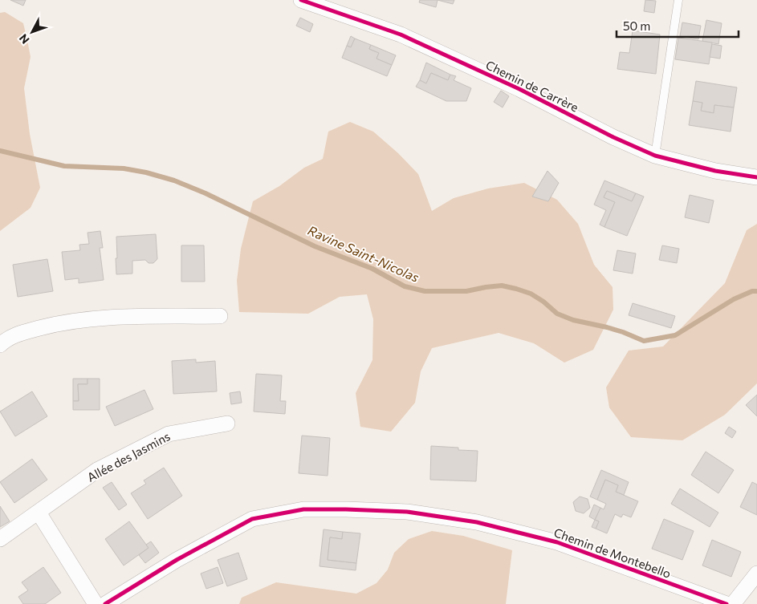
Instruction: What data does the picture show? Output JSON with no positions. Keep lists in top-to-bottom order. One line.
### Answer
{"streets":{"street":["Chemin de Carrère","Allée des Jasmins","Chemin de Montebello"]},"water":["Ravine Saint-Nicolas"],"scale_bar":"50 m","north":"bottom left"}
